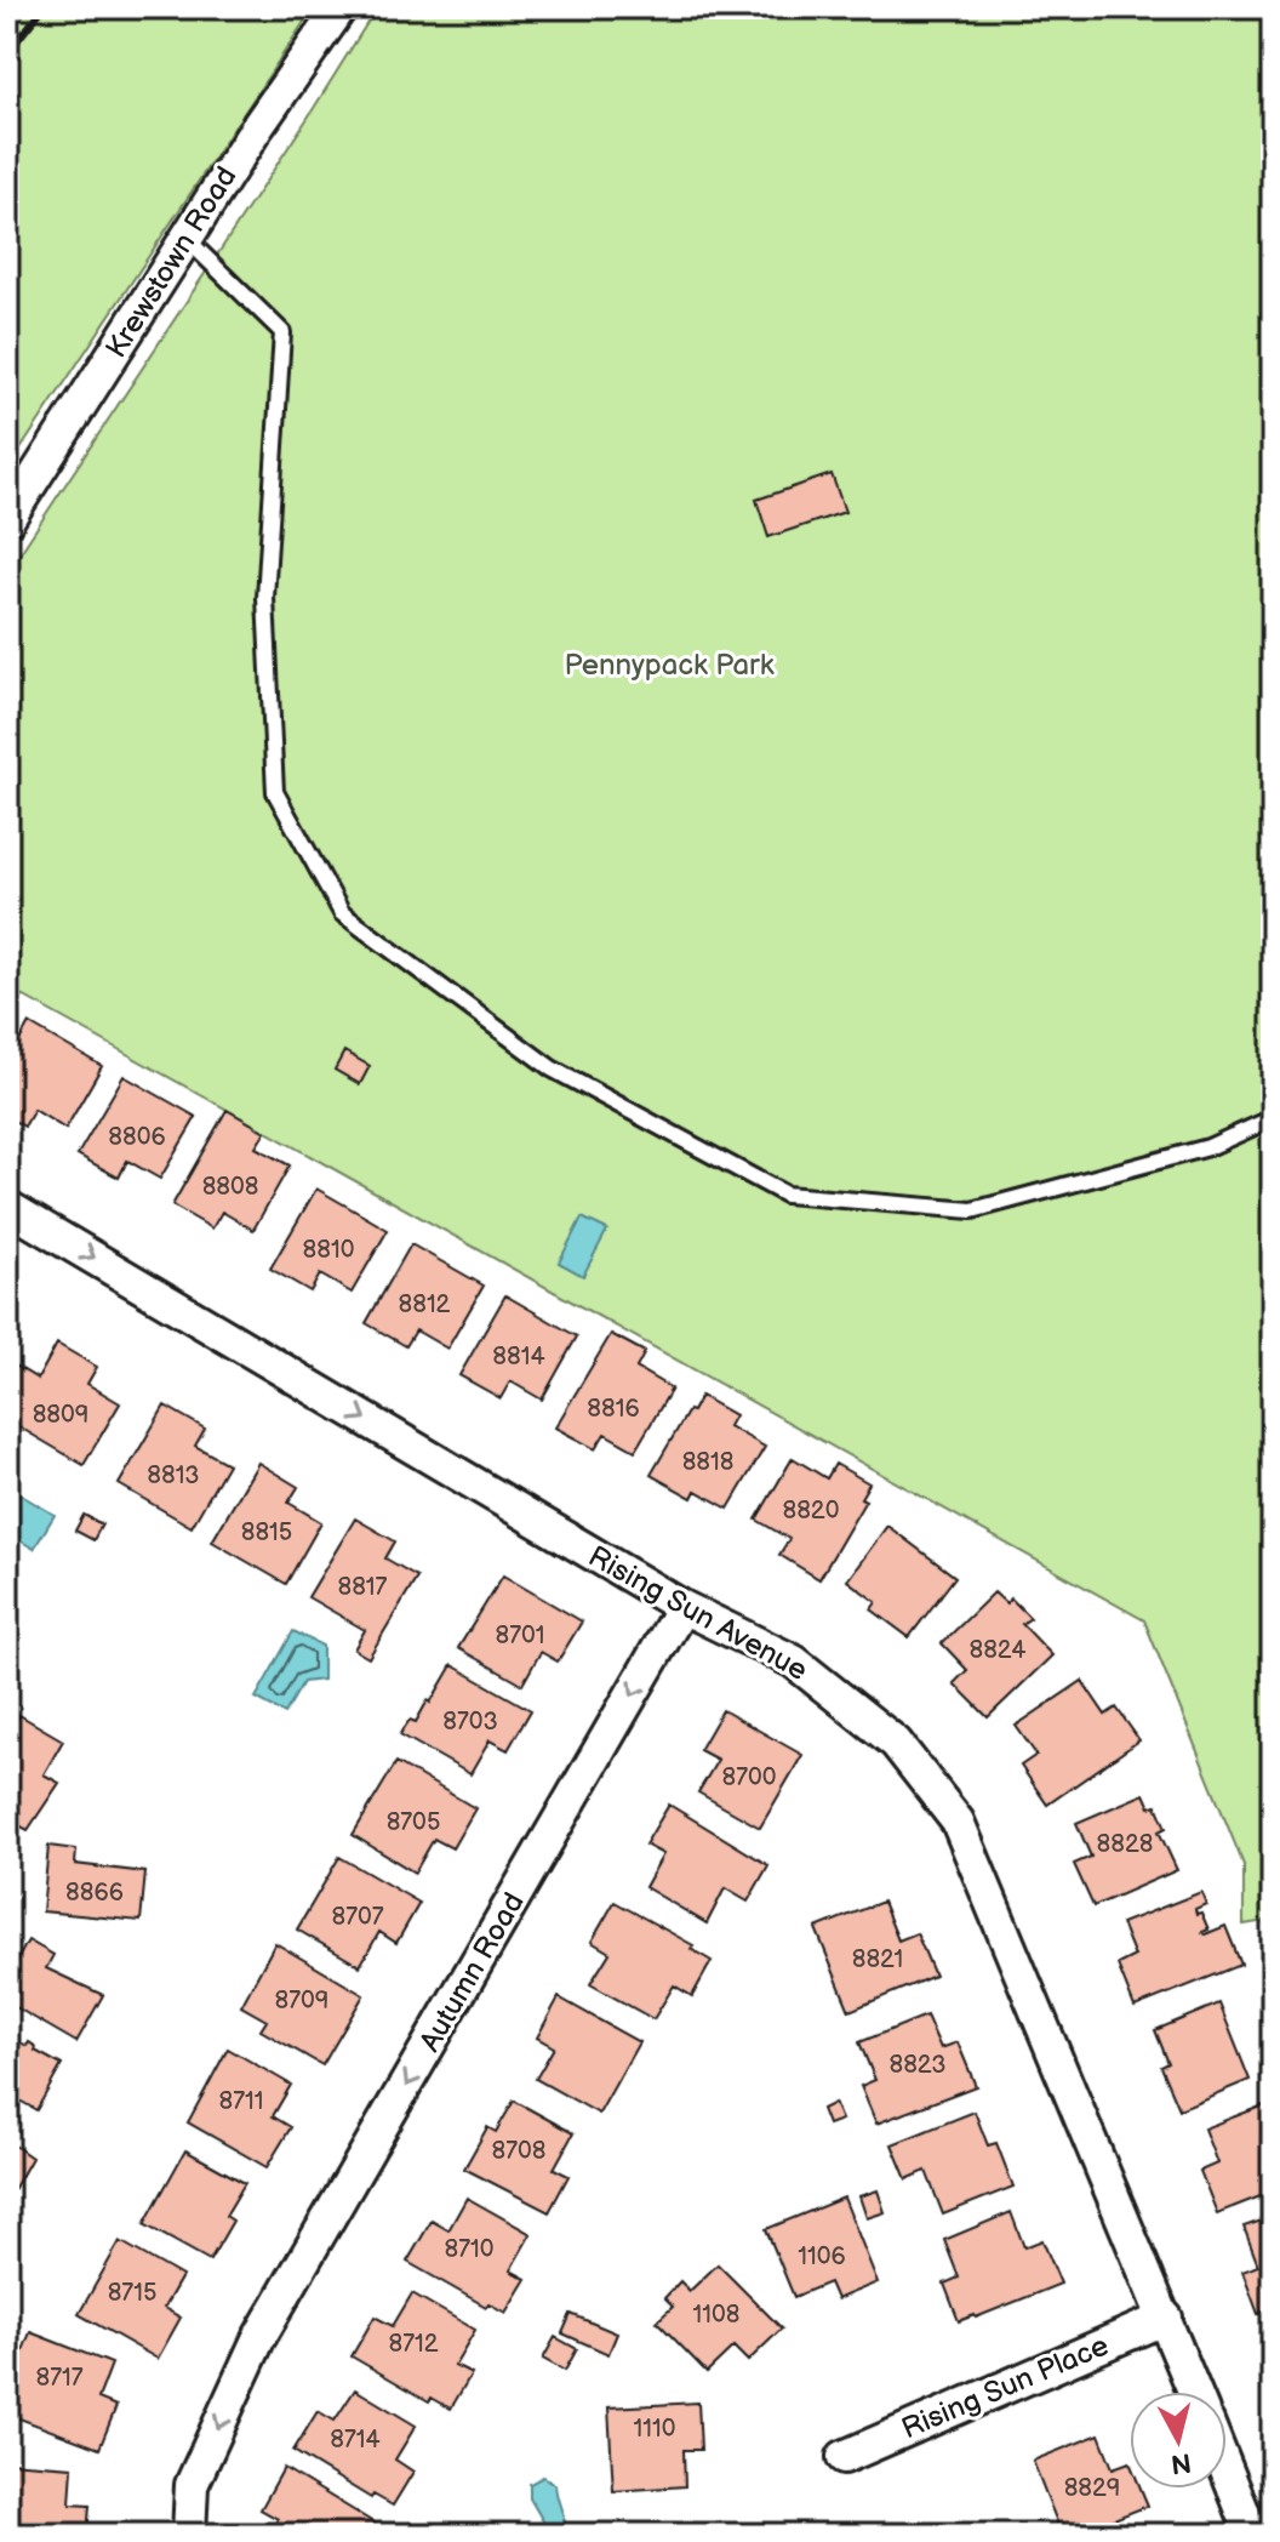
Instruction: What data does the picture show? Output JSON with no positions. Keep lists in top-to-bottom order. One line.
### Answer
{"streets":{"street":["Krewstown Road","Rising Sun Avenue","Autumn Road","Rising Sun Place"]},"crossings":[["Rising Sun Avenue","Autumn Road"],["Rising Sun Avenue","Rising Sun Place"]],"one_way":["Rising Sun Avenue","Autumn Road"],"parks":["Pennypack Park"],"house_numbers":["8806","8808","8810","8812","8814","8816","8809","8818","8813","8820","8815","8817","8701","8824","8703","8700","8705","8828","8866","8707","8821","8709","8823","8711","8708","8710","1106","8715","1108","8712","8717","1110","8714","8829"],"north":"bottom"}
